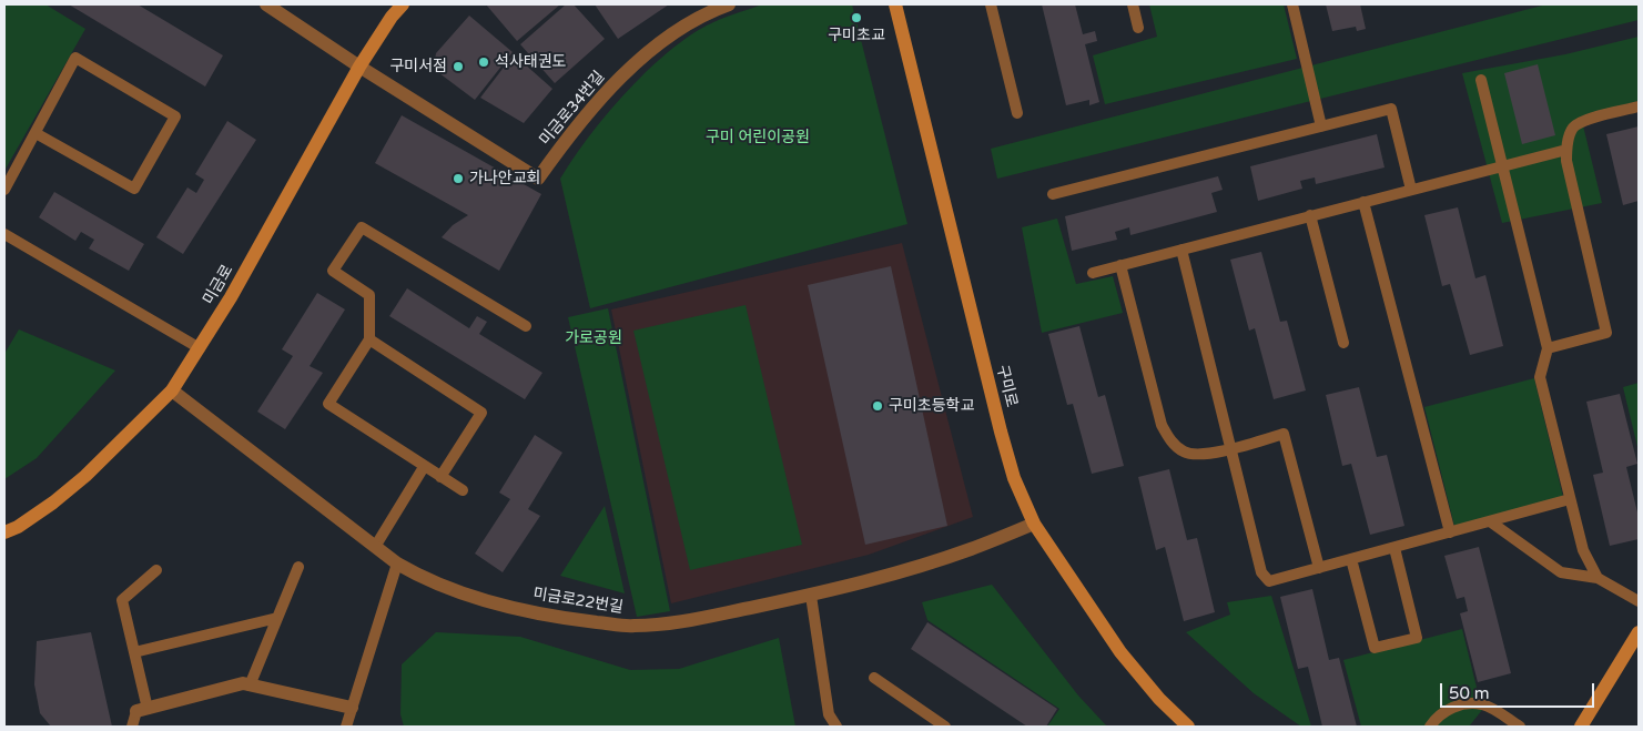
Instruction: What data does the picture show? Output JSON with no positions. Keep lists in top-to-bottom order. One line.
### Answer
{"streets":{"street":["미금로34번길","미금로","구미로","미금로22번길"]},"crossings":[["미금로34번길","미금로"],["미금로","미금로22번길"],["구미로","미금로22번길"]],"parks":["구미 어린이공원","가로공원"],"places":["구미초교","석사태권도","구미서점","가나안교회","구미초등학교"],"scale_bar":"50 m"}
